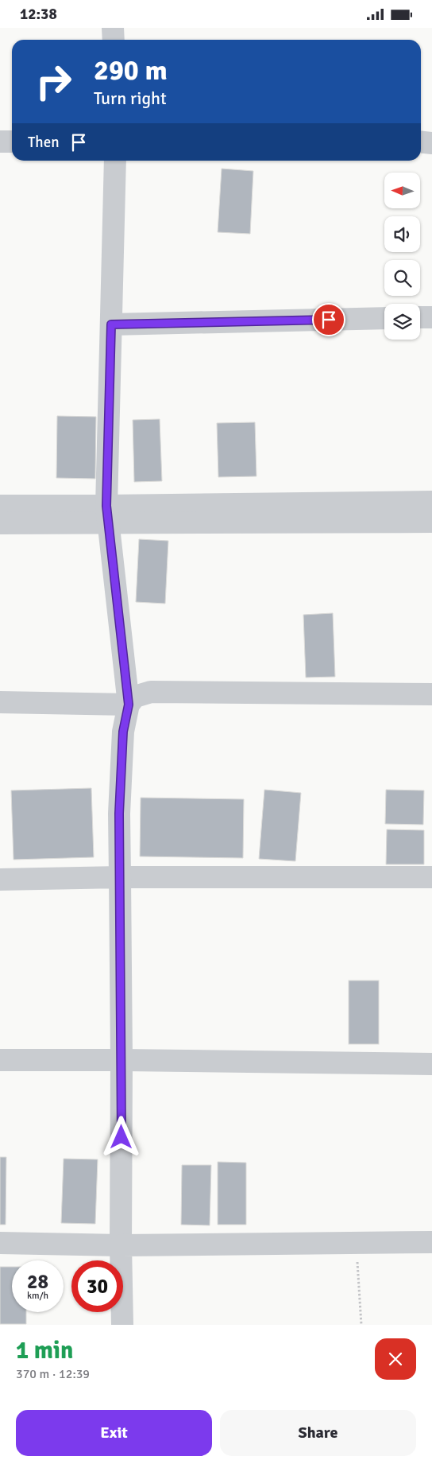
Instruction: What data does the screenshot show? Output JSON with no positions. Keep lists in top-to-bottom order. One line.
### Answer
{"north":"left","page":{"status":"12:38","turn":["290 m","Turn right"],"then":"Then","speed":"28 km/h","limit":"30","heading":["1 min","370 m · 12:39"],"buttons":["Exit","Share"]}}
